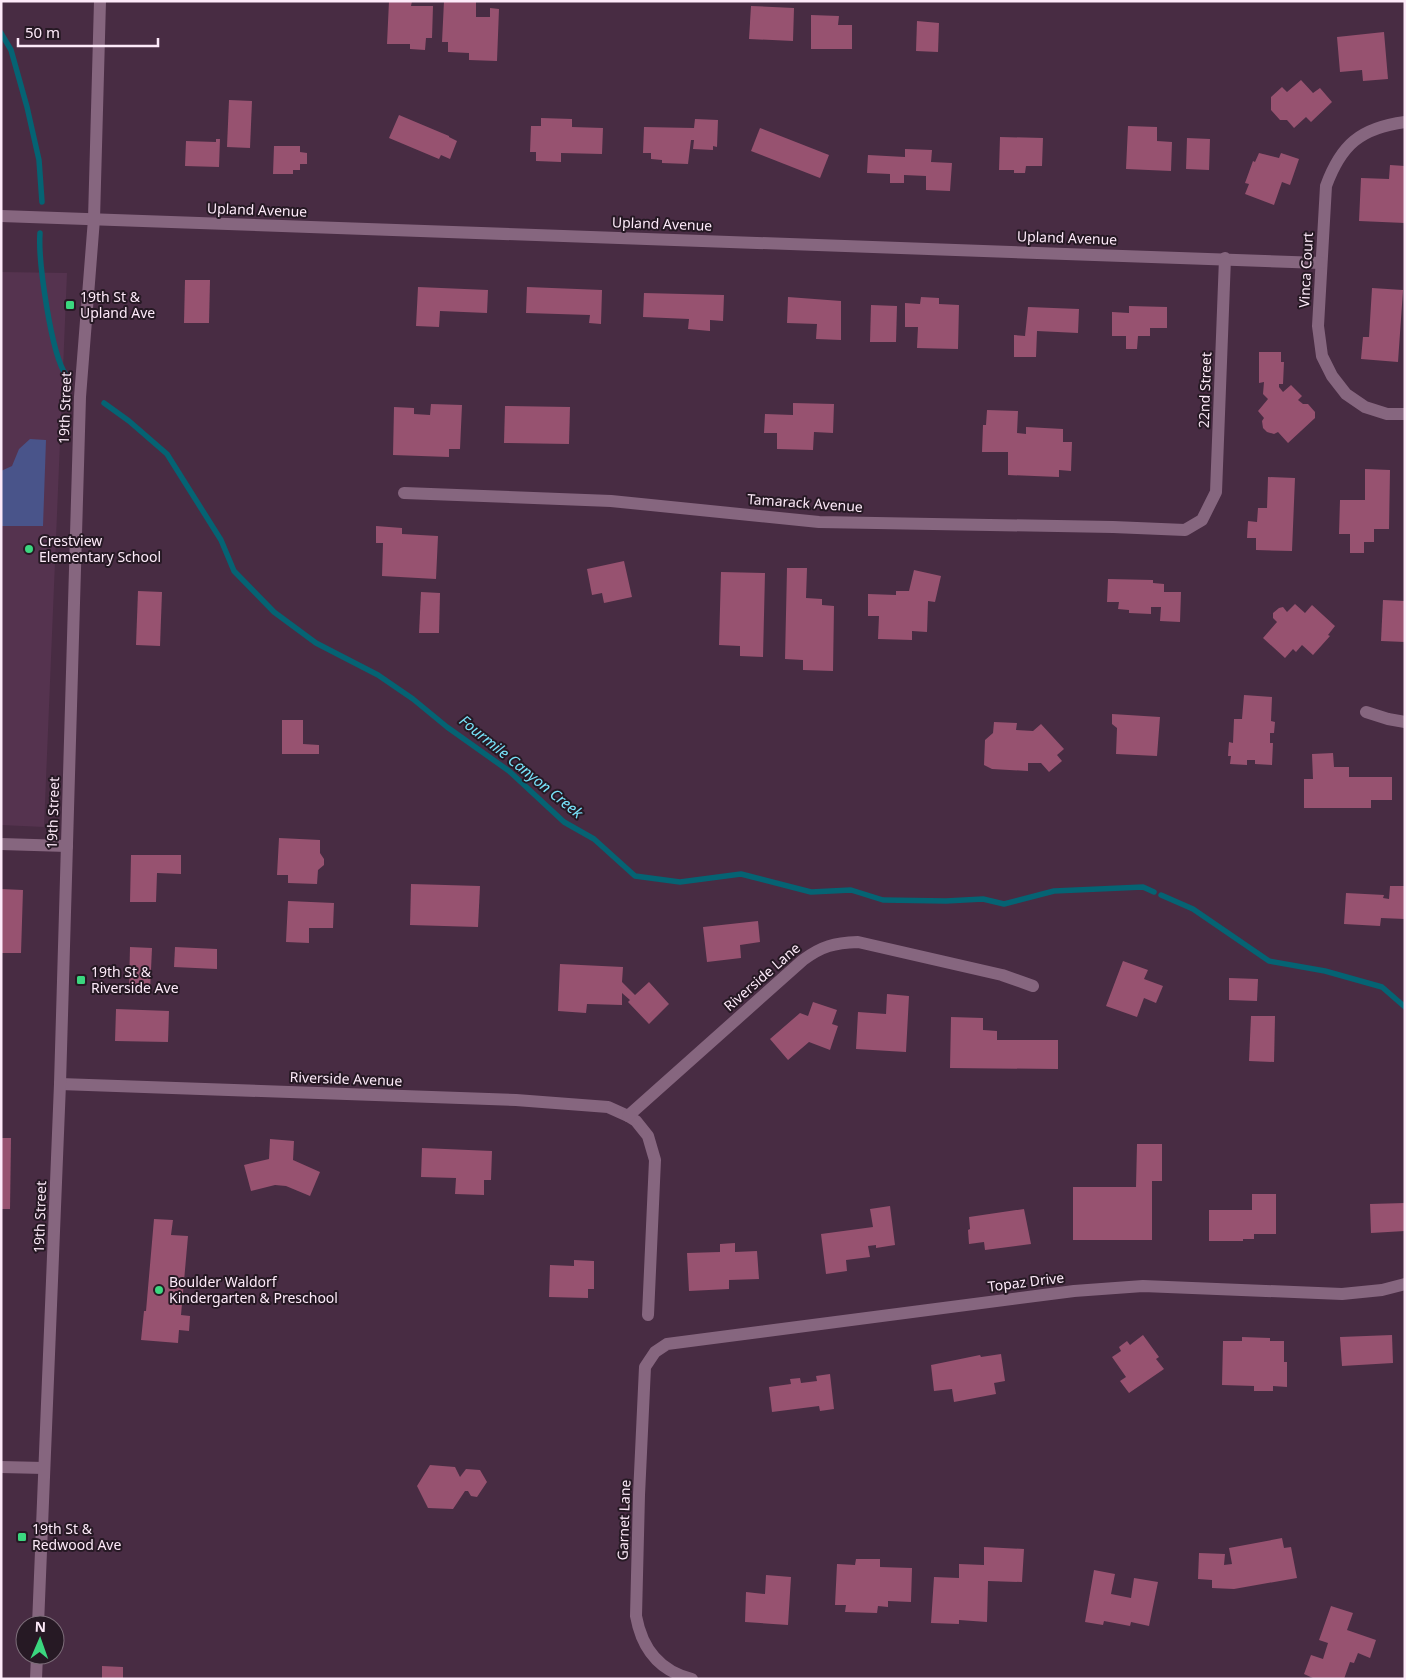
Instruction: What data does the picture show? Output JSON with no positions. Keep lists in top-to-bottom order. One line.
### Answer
{"streets":{"street":["Upland Avenue","Vinca Court","22nd Street","19th Street","Tamarack Avenue","Riverside Lane","Riverside Avenue","Topaz Drive","Garnet Lane"]},"crossings":[["Upland Avenue","Vinca Court"],["Upland Avenue","22nd Street"],["Upland Avenue","19th Street"],["22nd Street","Tamarack Avenue"],["19th Street","Riverside Avenue"],["Riverside Lane","Riverside Avenue"],["Topaz Drive","Garnet Lane"]],"water":["Fourmile Canyon Creek"],"places":{"transit":["19th St & Upland Ave","19th St & Riverside Ave","19th St & Redwood Ave"],"other":["Crestview Elementary School","Boulder Waldorf Kindergarten & Preschool"]},"scale_bar":"50 m","north":"top"}
